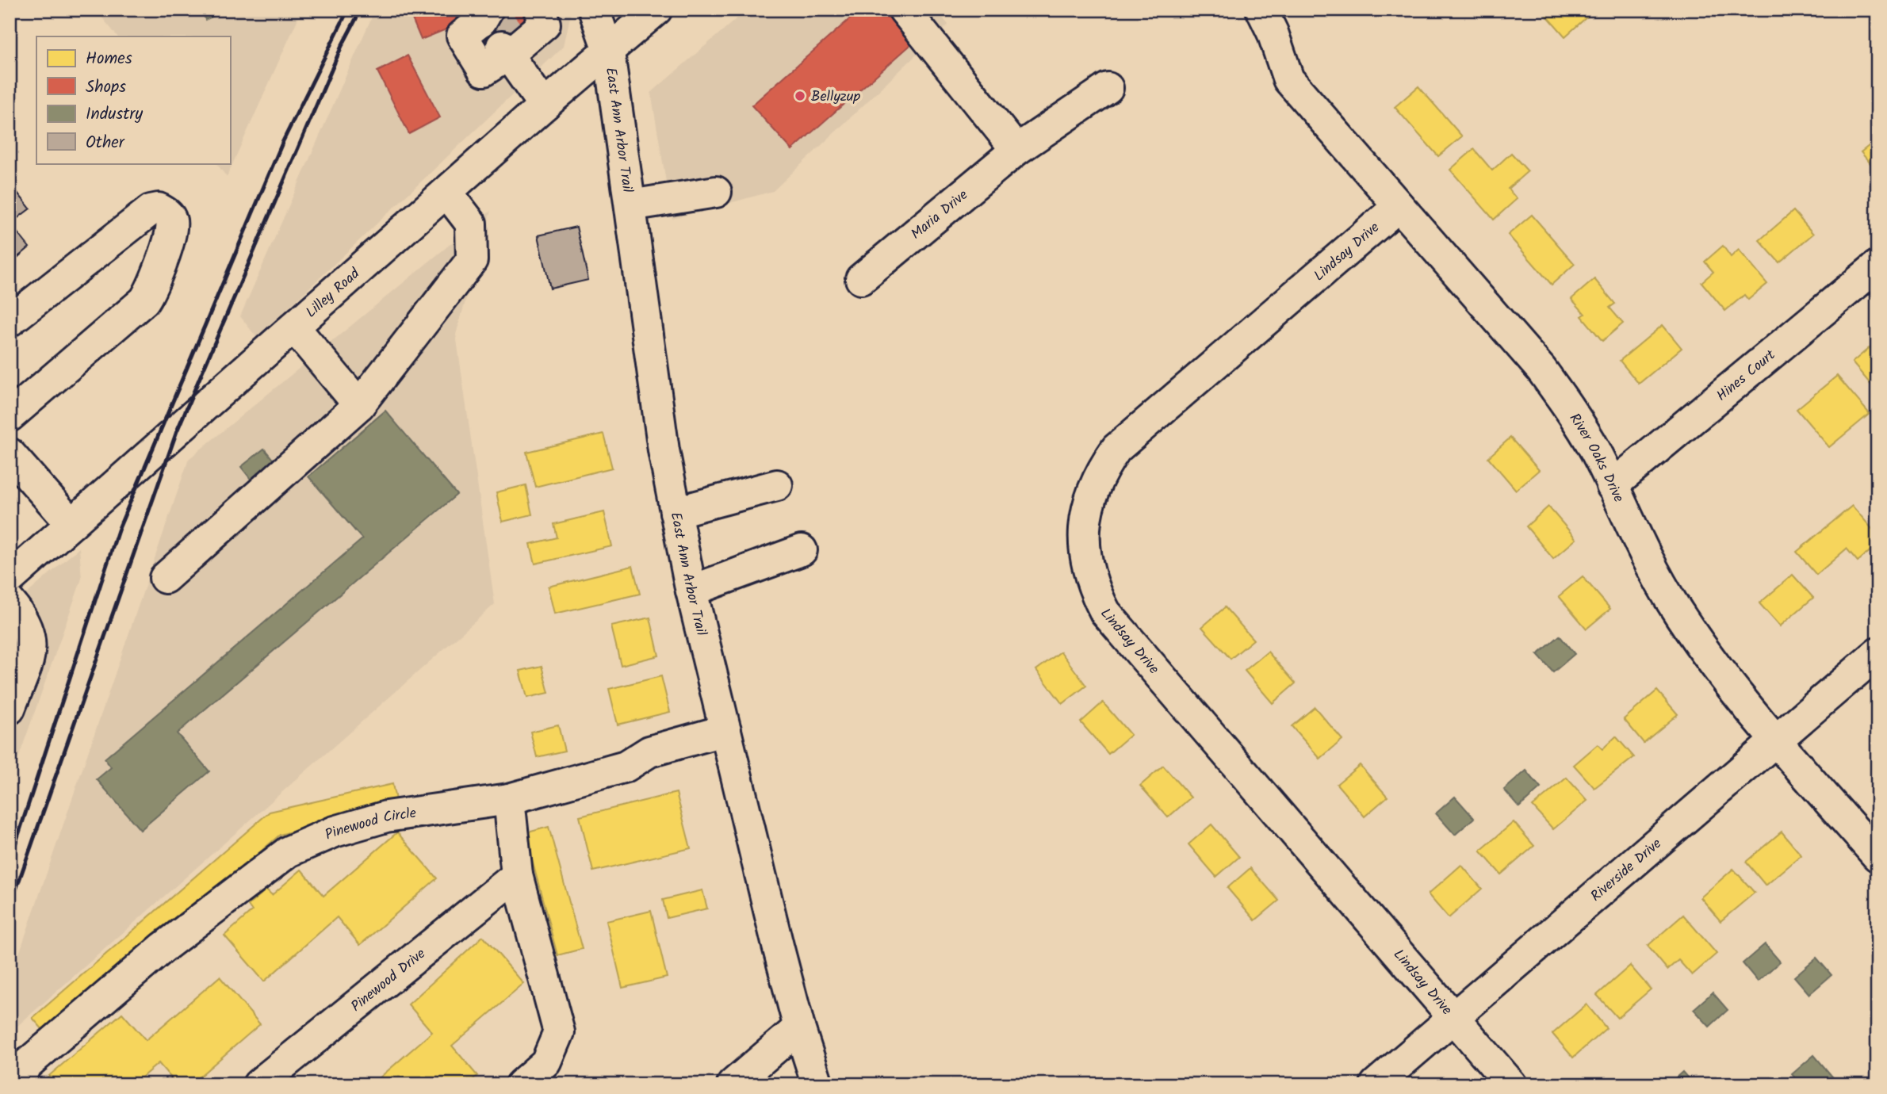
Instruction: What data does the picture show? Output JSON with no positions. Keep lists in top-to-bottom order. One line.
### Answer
{"streets":{"street":["East Ann Arbor Trail","Maria Drive","Lindsay Drive","Lilley Road","Hines Court","River Oaks Drive","Pinewood Circle","Riverside Drive","Pinewood Drive"]},"crossings":[["East Ann Arbor Trail","Lilley Road"],["Lindsay Drive","River Oaks Drive"],["Lindsay Drive","Riverside Drive"],["Hines Court","River Oaks Drive"],["River Oaks Drive","Riverside Drive"]],"places":["Bellyzup"],"legend":["Homes","Shops","Industry","Other"]}
